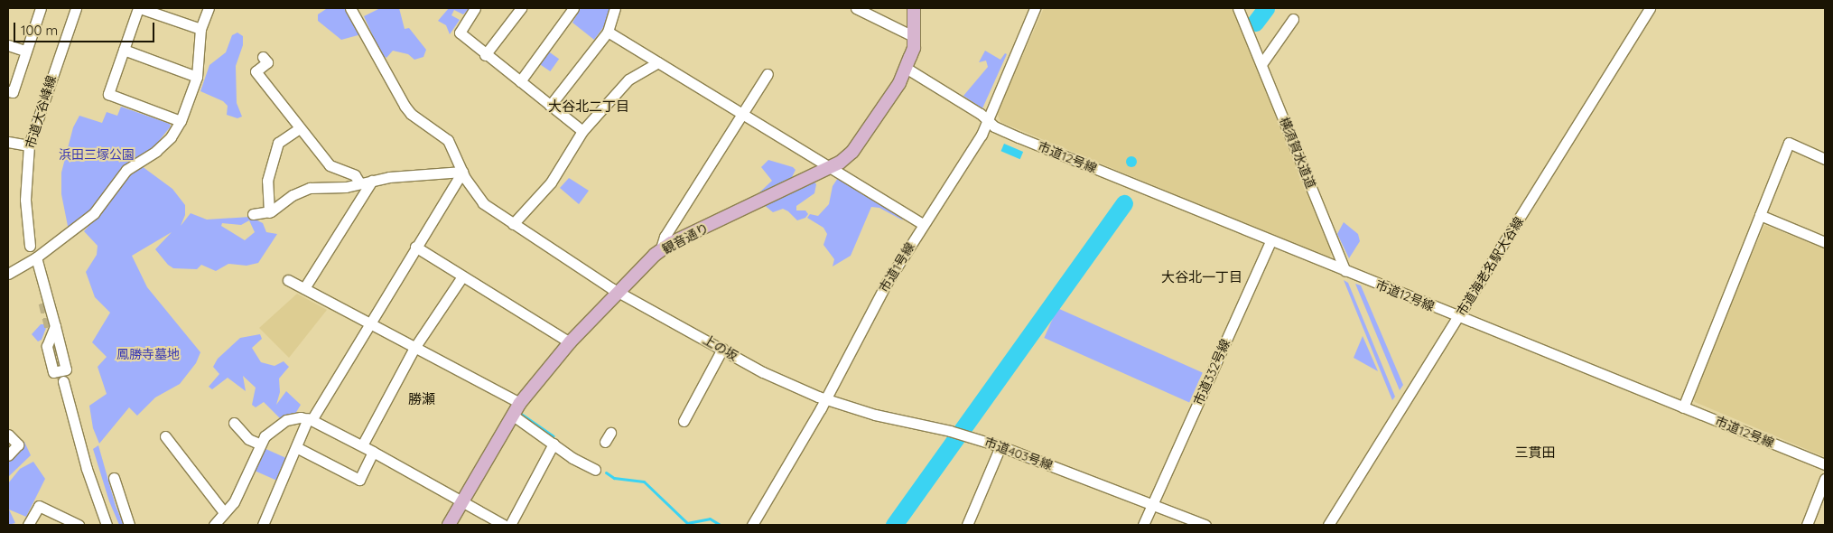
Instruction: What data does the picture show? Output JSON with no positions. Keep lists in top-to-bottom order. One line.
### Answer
{"streets":{"main road":["観音通り"],"street":["市道大谷峰線","横須賀水道道","市道12号線","市道海老名駅大谷線","市道1号線","上の坂","市道332号線","市道403号線"]},"crossings":[["横須賀水道道","市道12号線"],["市道12号線","観音通り"],["市道12号線","市道海老名駅大谷線"],["市道12号線","市道1号線"],["市道12号線","市道332号線"],["観音通り","上の坂"],["市道1号線","上の坂"],["市道1号線","市道403号線"],["上の坂","市道403号線"],["市道332号線","市道403号線"]],"districts":["大谷北二丁目","大谷北一丁目","勝瀬","三貫田"],"parks":["浜田三塚公園","鳳勝寺墓地"],"scale_bar":"100 m"}
